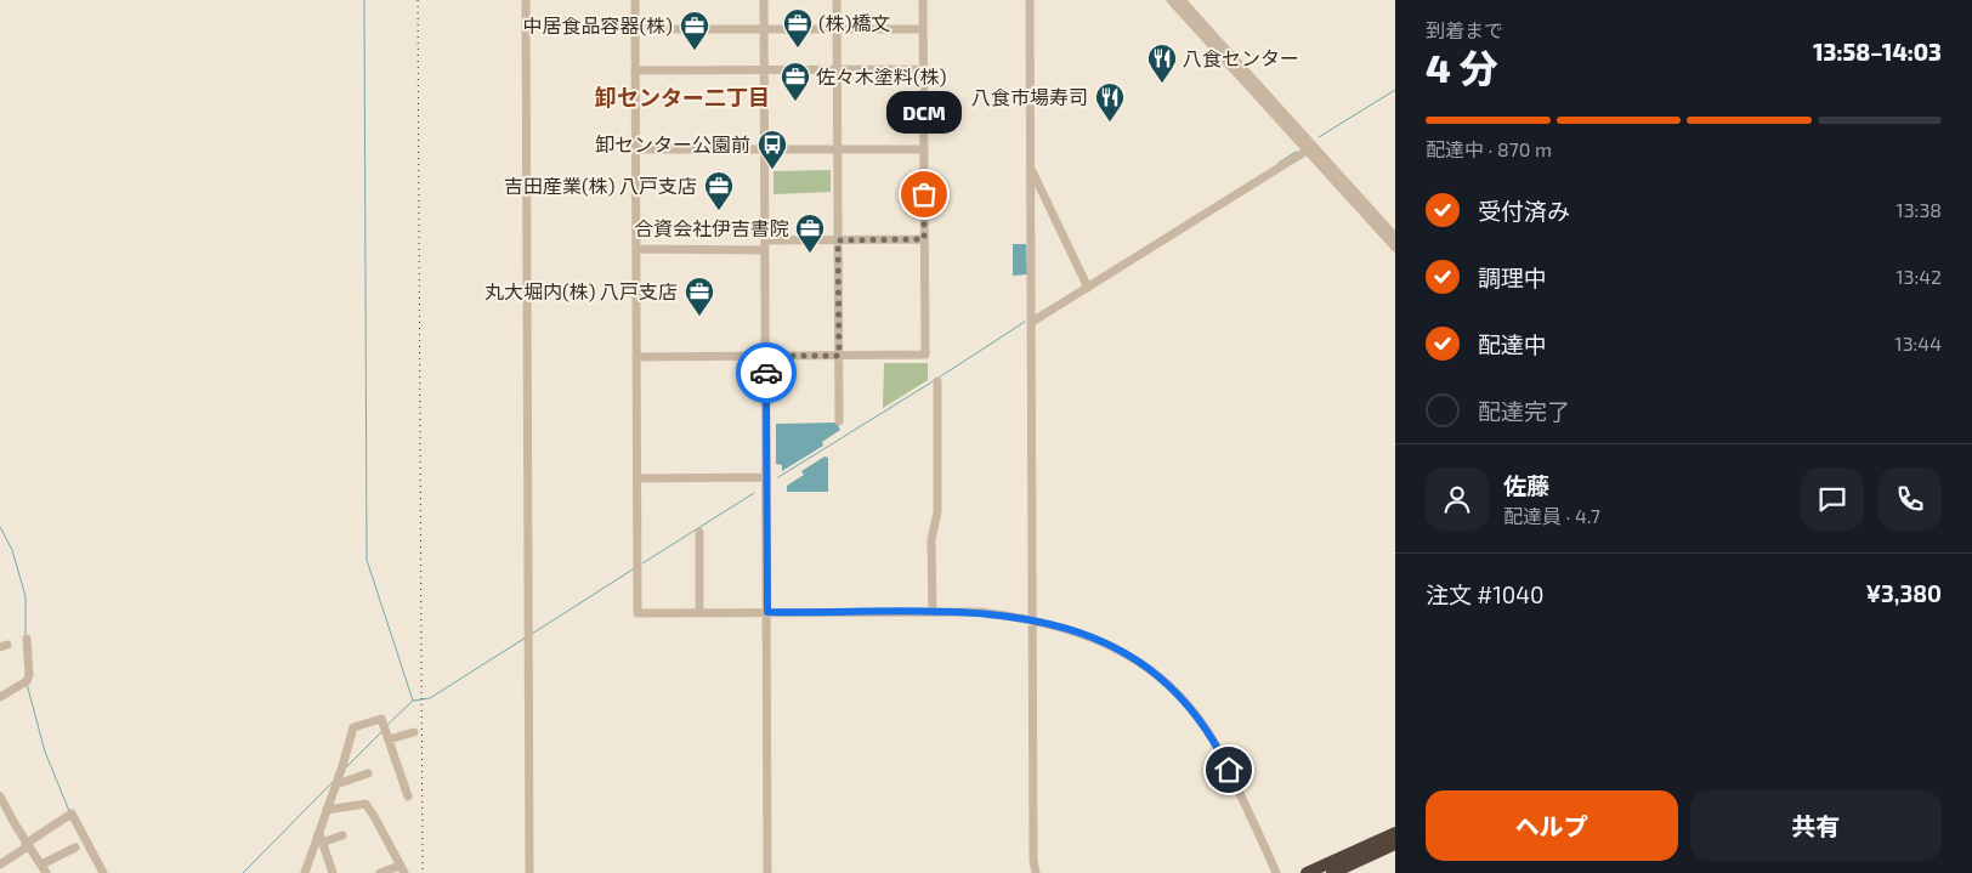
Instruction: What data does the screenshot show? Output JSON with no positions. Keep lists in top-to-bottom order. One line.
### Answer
{"districts":["卸センター二丁目"],"places":{"office":["(株)橋文","中居食品容器(株)","佐々木塗料(株)","吉田産業(株) 八戸支店","合資会社伊吉書院","丸大堀内(株) 八戸支店"],"restaurant":["八食センター","八食市場寿司"],"bus stop":["卸センター公園前"],"other":["DCM"]},"page":{"heading":["4 分","到着まで","13:58–14:03"],"panel":["佐藤","配達員 · 4.7","注文 #1040","¥3,380"],"bubble":"DCM","bar":"配達中 · 870 m","list":[["受付済み","13:38"],["調理中","13:42"],["配達中","13:44"],"配達完了"],"buttons":["ヘルプ","共有"]}}
